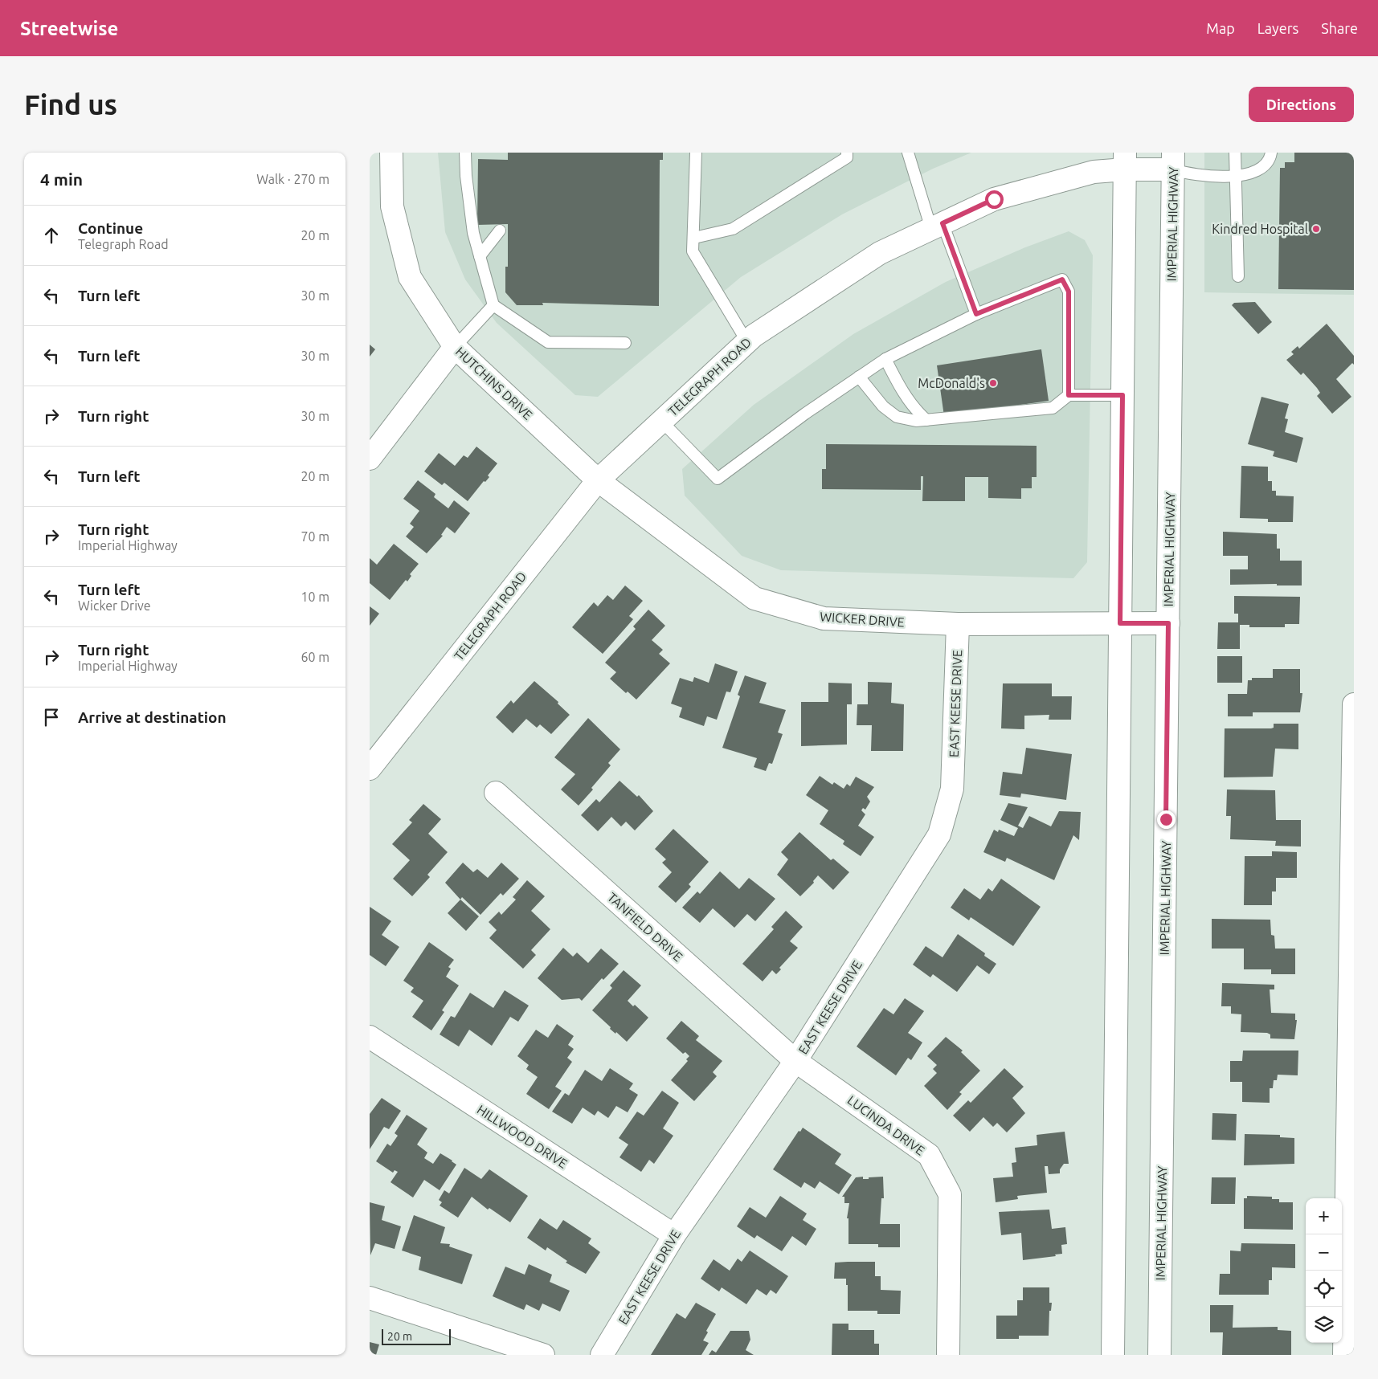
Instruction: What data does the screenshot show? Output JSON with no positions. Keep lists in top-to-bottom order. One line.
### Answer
{"streets":{"street":["IMPERIAL HIGHWAY","TELEGRAPH ROAD","HUTCHINS DRIVE","WICKER DRIVE","EAST KEESE DRIVE","TANFIELD DRIVE","LUCINDA DRIVE","HILLWOOD DRIVE"]},"crossings":[["IMPERIAL HIGHWAY","TELEGRAPH ROAD"],["IMPERIAL HIGHWAY","WICKER DRIVE"],["TELEGRAPH ROAD","HUTCHINS DRIVE"],["TELEGRAPH ROAD","WICKER DRIVE"],["HUTCHINS DRIVE","WICKER DRIVE"],["WICKER DRIVE","EAST KEESE DRIVE"],["EAST KEESE DRIVE","TANFIELD DRIVE"],["EAST KEESE DRIVE","LUCINDA DRIVE"],["EAST KEESE DRIVE","HILLWOOD DRIVE"],["TANFIELD DRIVE","LUCINDA DRIVE"]],"places":["Kindred Hospital","McDonald's"],"scale_bar":"20 m","page":{"header":"Streetwise","nav":["Map","Layers","Share"],"buttons":"Directions","title":"Find us","heading":["4 min","Walk · 270 m"],"list":[["Continue","Telegraph Road","20 m"],["Turn left","30 m"],["Turn left","30 m"],["Turn right","30 m"],["Turn left","20 m"],["Turn right","Imperial Highway","70 m"],["Turn left","Wicker Drive","10 m"],["Turn right","Imperial Highway","60 m"],"Arrive at destination"],"map_buttons":["+","−"],"scale":"20 m"}}
